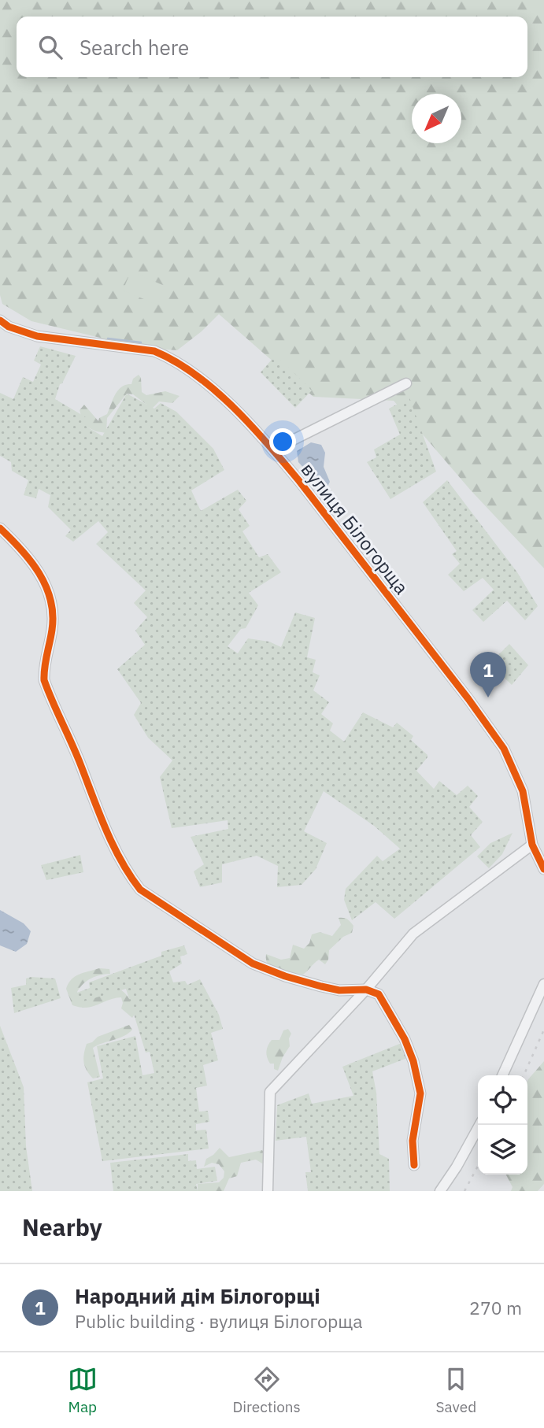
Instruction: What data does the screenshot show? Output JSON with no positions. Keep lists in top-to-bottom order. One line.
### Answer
{"streets":{"street":["вулиця Білогорща"]},"north":"bottom left","page":{"search":"Search here","pins":"1","heading":"Nearby","list":[{"mark":"1","name":"Народний дім Білогорщі","note":"Public building · вулиця Білогорща","value":"270 m"}],"nav":["Map","Directions","Saved"]}}
